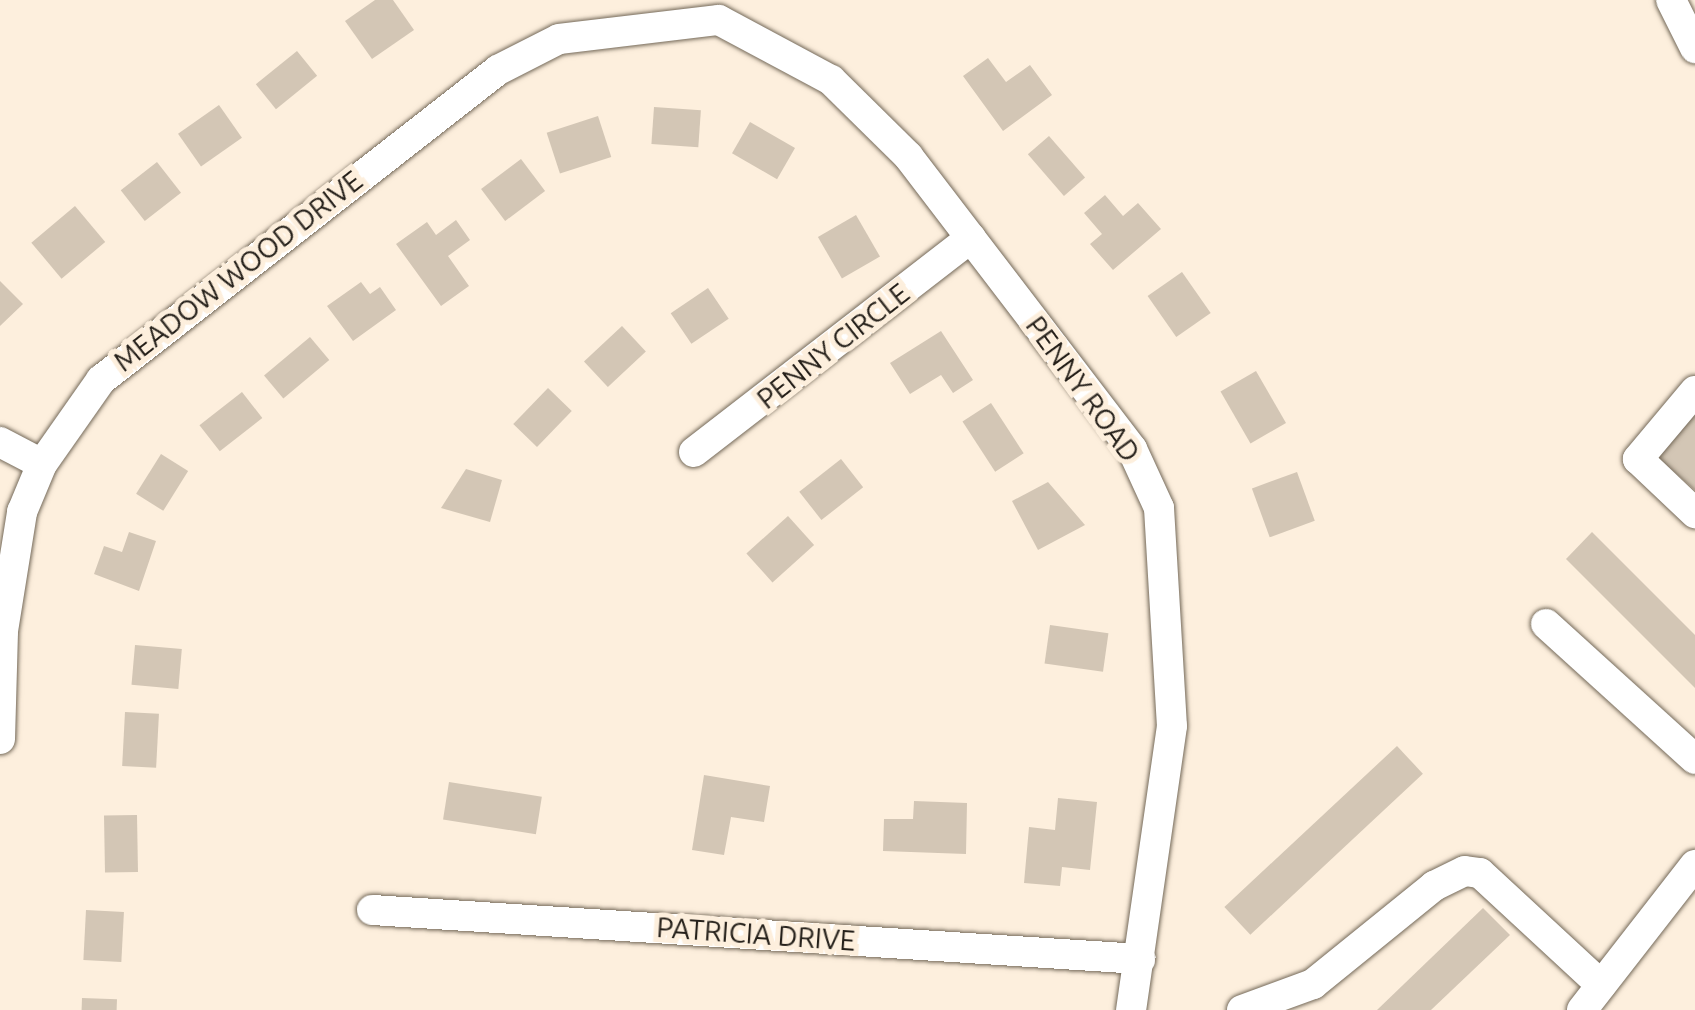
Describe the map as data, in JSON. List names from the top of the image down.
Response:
{
  "streets": {
    "street": [
      "MEADOW WOOD DRIVE",
      "PENNY CIRCLE",
      "PENNY ROAD",
      "PATRICIA DRIVE"
    ]
  },
  "crossings": [
    ["MEADOW WOOD DRIVE", "PENNY ROAD"],
    ["PENNY CIRCLE", "PENNY ROAD"],
    ["PENNY ROAD", "PATRICIA DRIVE"]
  ]
}
